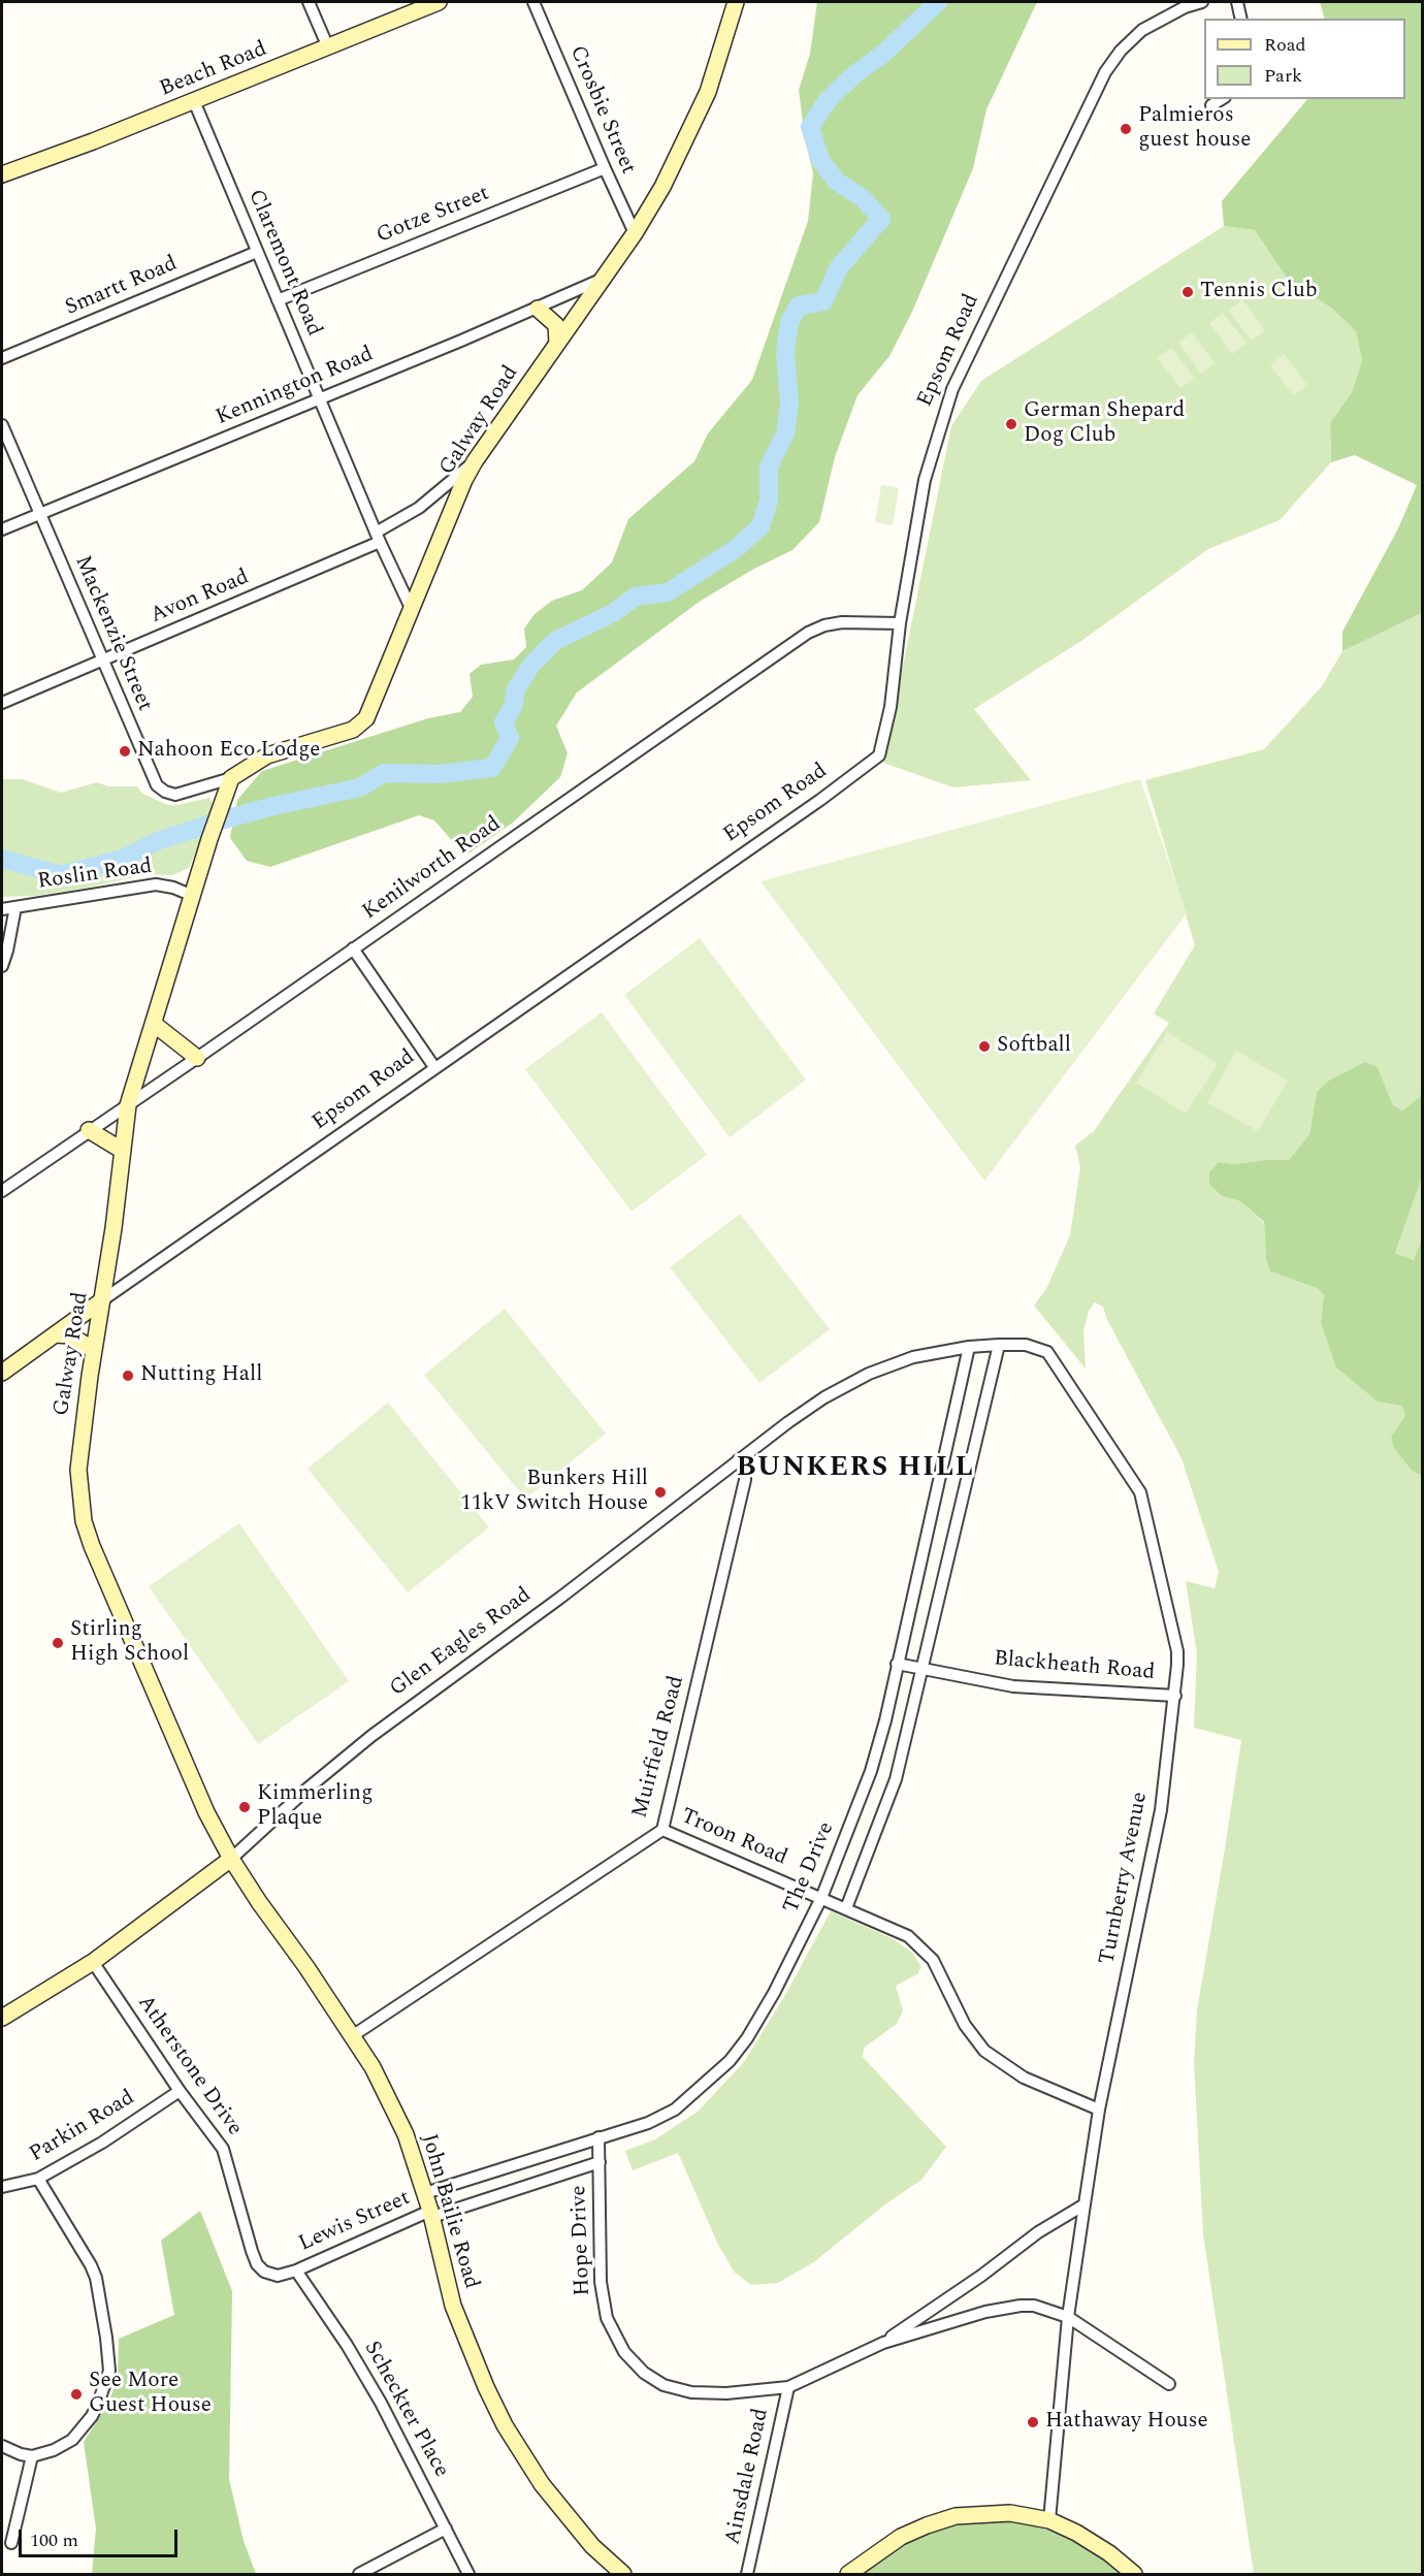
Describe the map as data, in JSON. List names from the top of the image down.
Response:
{
  "streets": {
    "street": [
      "Beach Road",
      "Crosbie Street",
      "Gotze Street",
      "Claremont Road",
      "Smartt Road",
      "Epsom Road",
      "Kennington Road",
      "Galway Road",
      "Avon Road",
      "Mackenzie Street",
      "Kenilworth Road",
      "Roslin Road",
      "Glen Eagles Road",
      "Blackheath Road",
      "Muirfield Road",
      "Troon Road",
      "The Drive",
      "Turnberry Avenue",
      "Atherstone Drive",
      "Parkin Road",
      "John Bailie Road",
      "Lewis Street",
      "Hope Drive",
      "Scheckter Place",
      "Ainsdale Road"
    ]
  },
  "crossings": [
    ["Beach Road", "Claremont Road"],
    ["Crosbie Street", "Gotze Street"],
    ["Crosbie Street", "Galway Road"],
    ["Gotze Street", "Claremont Road"],
    ["Claremont Road", "Smartt Road"],
    ["Claremont Road", "Kennington Road"],
    ["Claremont Road", "Galway Road"],
    ["Claremont Road", "Avon Road"],
    ["Epsom Road", "Galway Road"],
    ["Epsom Road", "Kenilworth Road"],
    ["Kennington Road", "Galway Road"],
    ["Kennington Road", "Mackenzie Street"],
    ["Galway Road", "Avon Road"],
    ["Galway Road", "Mackenzie Street"],
    ["Galway Road", "Kenilworth Road"],
    ["Galway Road", "Roslin Road"],
    ["Galway Road", "Glen Eagles Road"],
    ["Galway Road", "John Bailie Road"],
    ["Avon Road", "Mackenzie Street"],
    ["Glen Eagles Road", "Muirfield Road"],
    ["Glen Eagles Road", "The Drive"],
    ["Glen Eagles Road", "Turnberry Avenue"],
    ["Glen Eagles Road", "Atherstone Drive"],
    ["Glen Eagles Road", "John Bailie Road"],
    ["Blackheath Road", "The Drive"],
    ["Blackheath Road", "Turnberry Avenue"],
    ["Muirfield Road", "Troon Road"],
    ["Muirfield Road", "John Bailie Road"],
    ["Troon Road", "The Drive"],
    ["Troon Road", "Turnberry Avenue"],
    ["The Drive", "Turnberry Avenue"],
    ["The Drive", "John Bailie Road"],
    ["The Drive", "Hope Drive"],
    ["Turnberry Avenue", "Hope Drive"],
    ["Atherstone Drive", "Parkin Road"],
    ["Atherstone Drive", "Lewis Street"],
    ["Atherstone Drive", "Scheckter Place"],
    ["John Bailie Road", "Lewis Street"],
    ["Lewis Street", "Scheckter Place"],
    ["Hope Drive", "Ainsdale Road"]
  ],
  "districts": ["BUNKERS HILL"],
  "places": [
    "Palmieros guest house",
    "Tennis Club",
    "German Shepard Dog Club",
    "Nahoon Eco Lodge",
    "Softball",
    "Nutting Hall",
    "Bunkers Hill 11kV Switch House",
    "Stirling High School",
    "Kimmerling Plaque",
    "See More Guest House",
    "Hathaway House"
  ],
  "legend": ["Road", "Park"],
  "scale_bar": "100 m"
}
